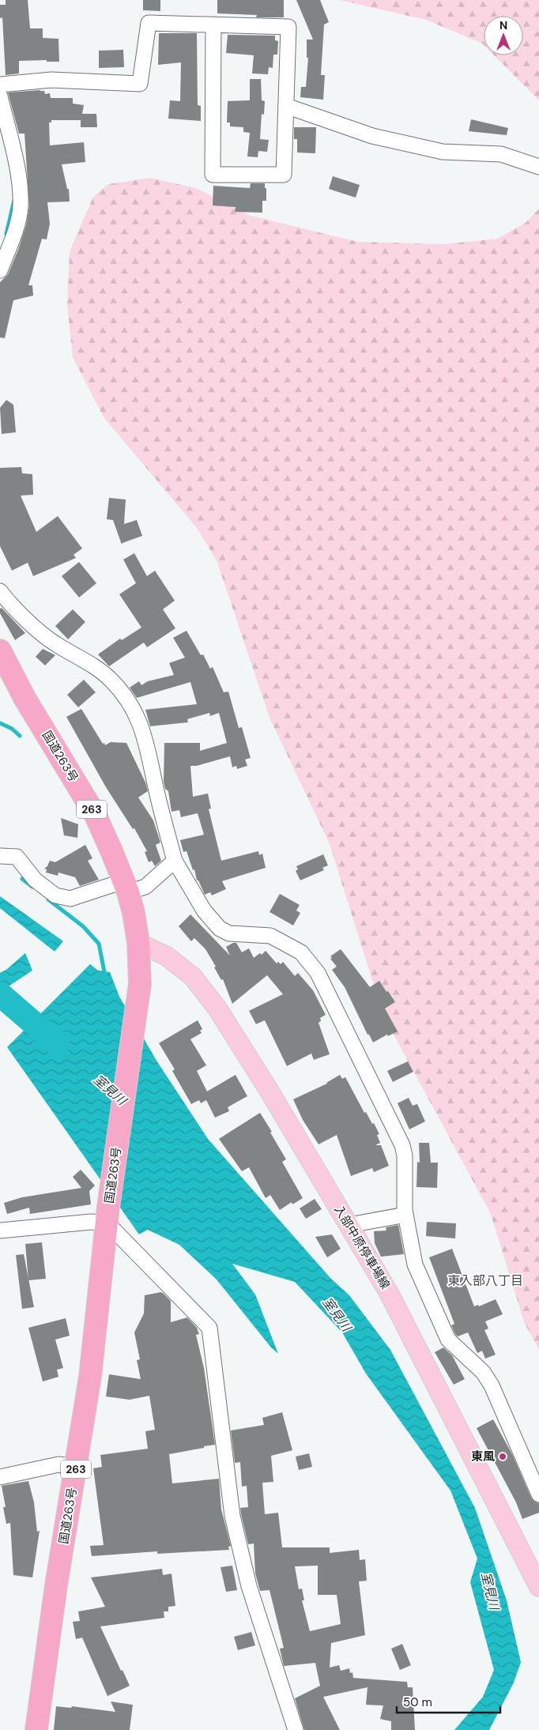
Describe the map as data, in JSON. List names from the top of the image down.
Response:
{
  "streets": {
    "highway": ["国道263号", "263"],
    "main road": ["入部中原停車場線"]
  },
  "crossings": [
    ["国道263号", "入部中原停車場線"]
  ],
  "districts": ["東入部八丁目"],
  "water": ["室見川"],
  "places": ["東風"],
  "scale_bar": "50 m",
  "north": "top"
}
